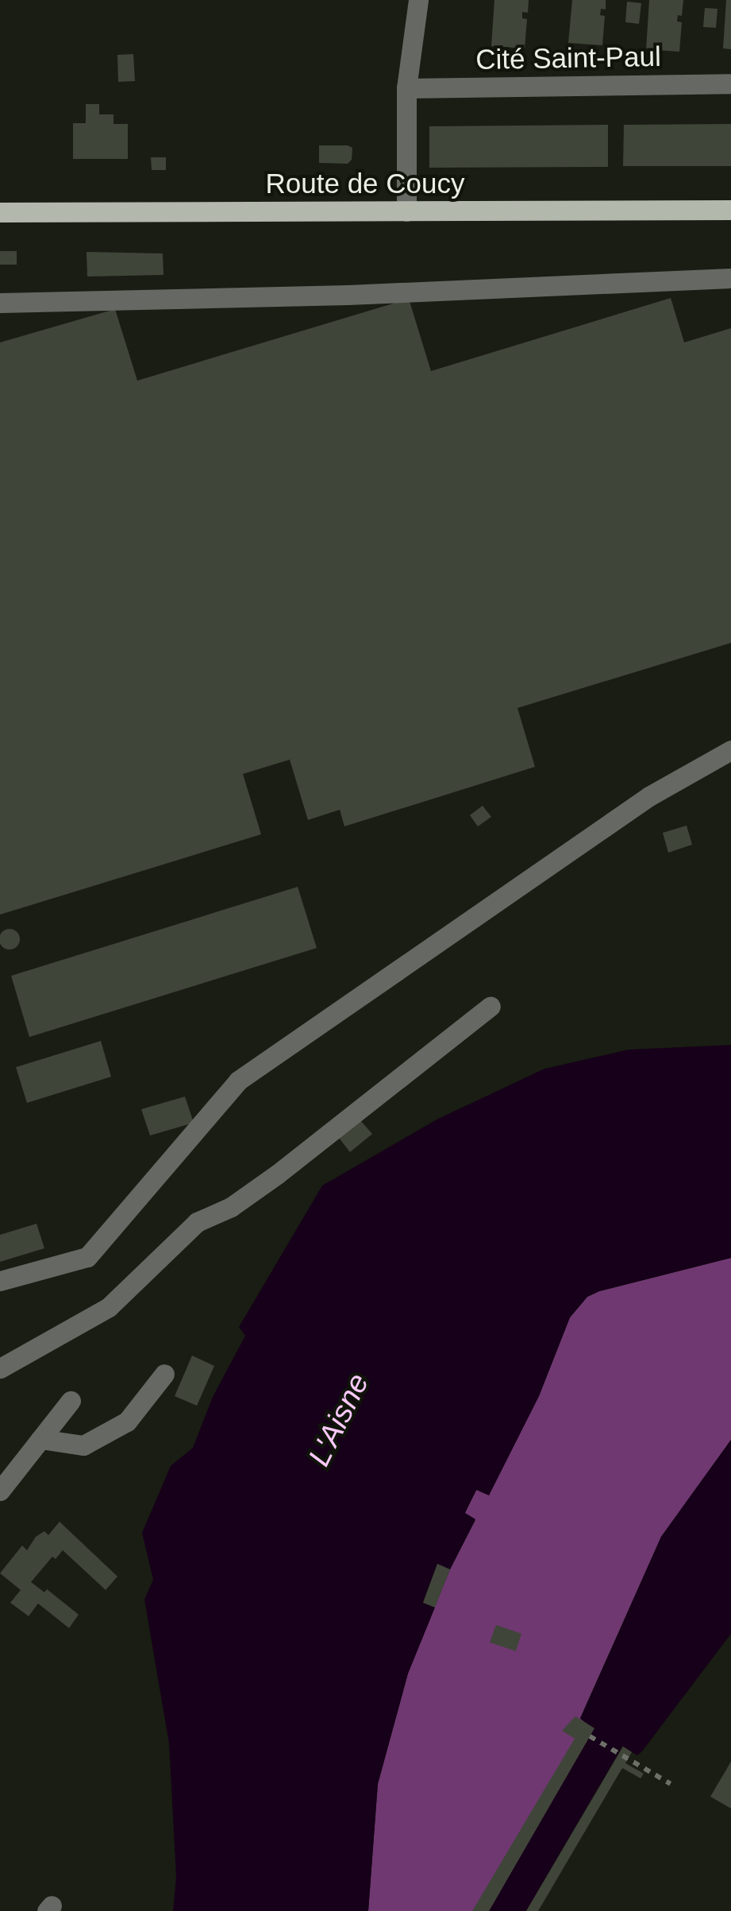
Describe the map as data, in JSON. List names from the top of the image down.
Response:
{
  "streets": {
    "main road": ["Route de Coucy"],
    "street": ["Cité Saint-Paul"]
  },
  "water": ["L'Aisne"]
}
